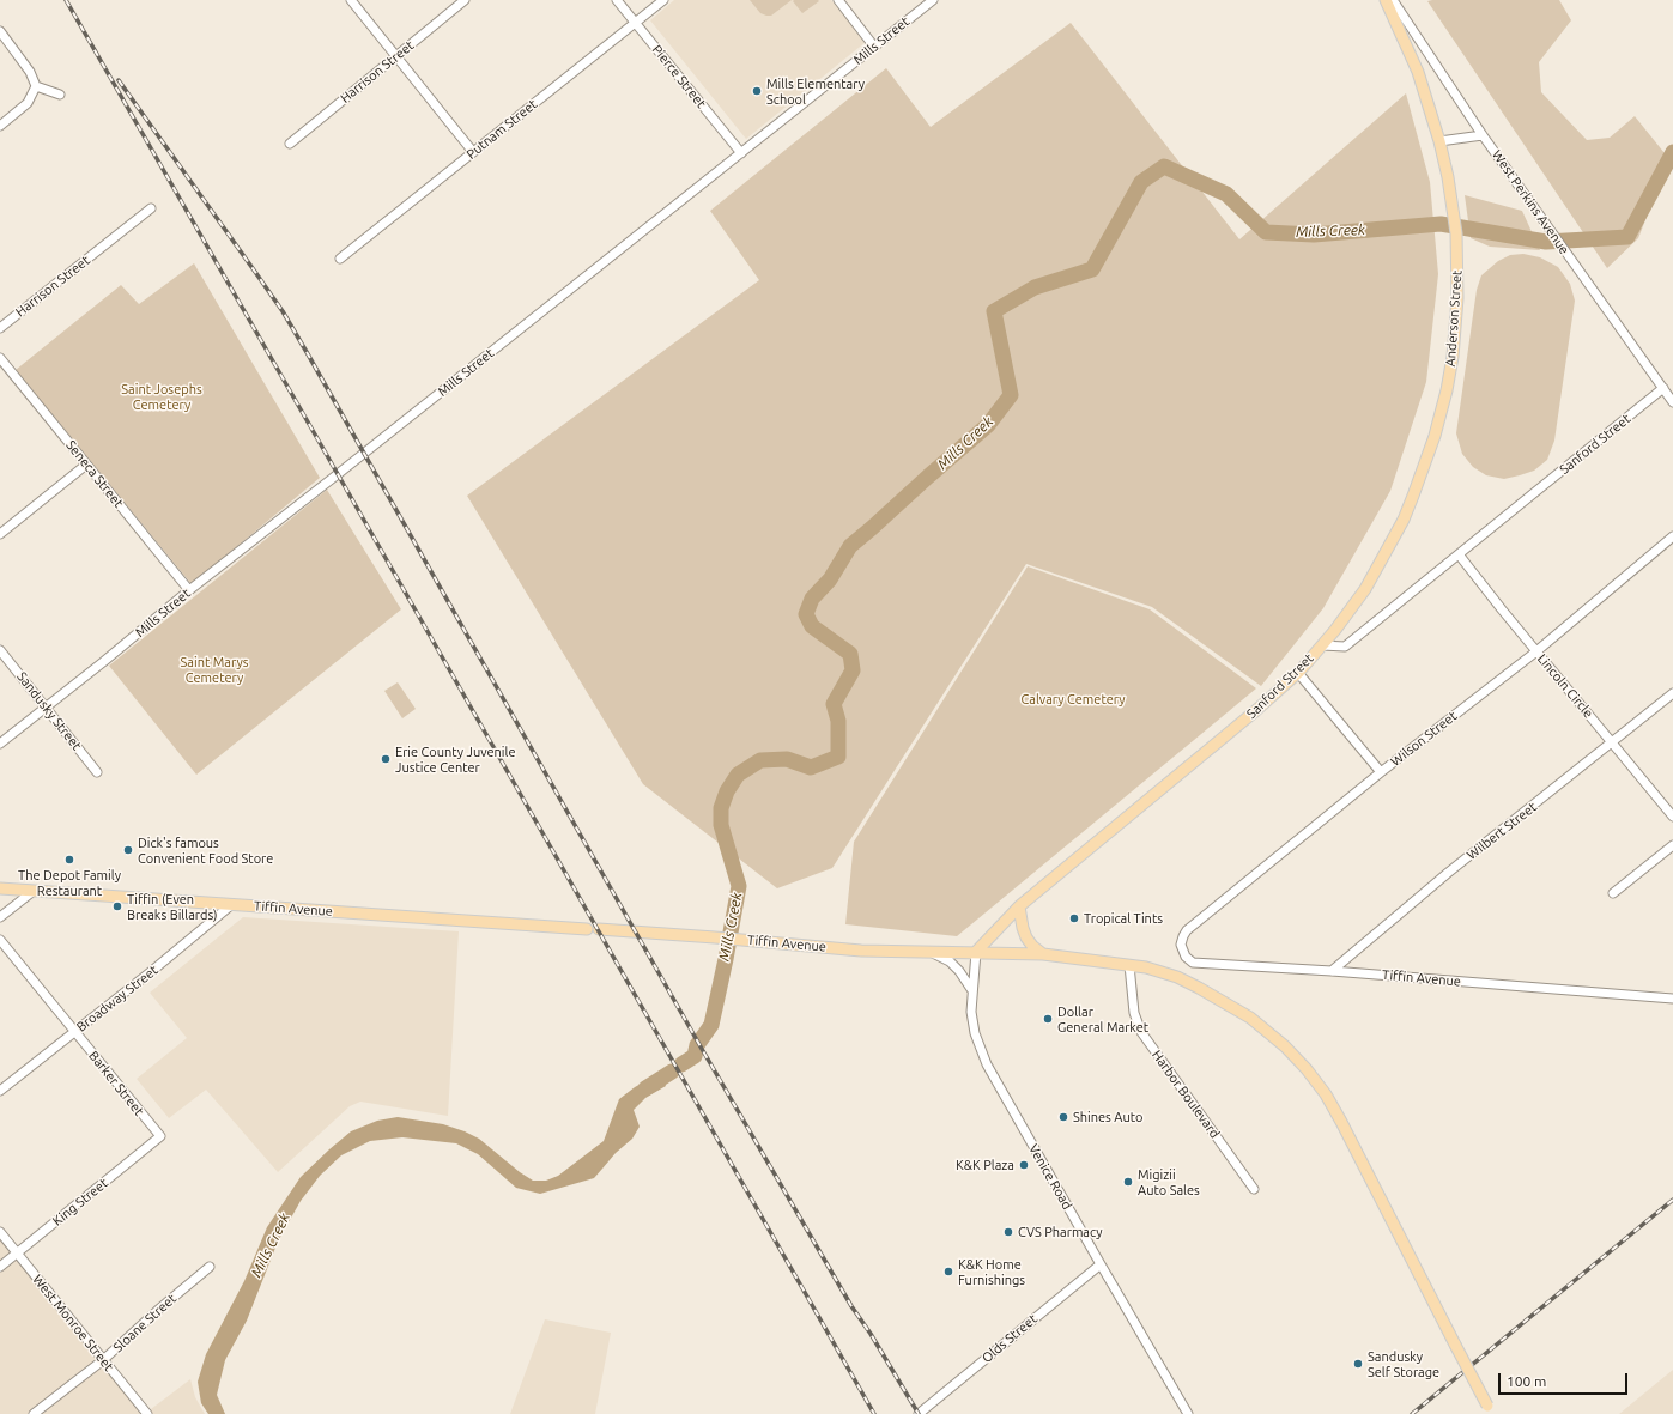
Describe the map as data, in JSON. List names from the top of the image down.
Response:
{
  "streets": {
    "main road": ["Anderson Street", "Sanford Street", "Tiffin Avenue"],
    "street": [
      "Mills Street",
      "Harrison Street",
      "Pierce Street",
      "Putnam Street",
      "West Perkins Avenue",
      "Seneca Street",
      "Lincoln Circle",
      "Sandusky Street",
      "Wilson Street",
      "Wilbert Street",
      "Broadway Street",
      "Barker Street",
      "Harbor Boulevard",
      "Venice Road",
      "King Street",
      "West Monroe Street",
      "Sloane Street",
      "Olds Street"
    ]
  },
  "crossings": [
    ["Mills Street", "Pierce Street"],
    ["Mills Street", "Seneca Street"],
    ["Mills Street", "Sandusky Street"],
    ["Pierce Street", "Putnam Street"],
    ["West Perkins Avenue", "Sanford Street"],
    ["Anderson Street", "Sanford Street"],
    ["Sanford Street", "Lincoln Circle"],
    ["Sanford Street", "Tiffin Avenue"],
    ["Sanford Street", "Venice Road"],
    ["Lincoln Circle", "Wilson Street"],
    ["Lincoln Circle", "Wilbert Street"],
    ["Wilson Street", "Tiffin Avenue"],
    ["Wilbert Street", "Tiffin Avenue"],
    ["Tiffin Avenue", "Broadway Street"],
    ["Tiffin Avenue", "Harbor Boulevard"],
    ["Tiffin Avenue", "Venice Road"],
    ["Broadway Street", "Barker Street"],
    ["Barker Street", "King Street"],
    ["Venice Road", "Olds Street"],
    ["King Street", "West Monroe Street"],
    ["West Monroe Street", "Sloane Street"]
  ],
  "water": ["Mills Creek"],
  "parks": ["Saint Josephs Cemetery", "Saint Marys Cemetery", "Calvary Cemetery"],
  "places": [
    "Mills Elementary School",
    "Erie County Juvenile Justice Center",
    "Dick's famous Convenient Food Store",
    "The Depot Family Restaurant",
    "Tiffin (Even Breaks Billards)",
    "Tropical Tints",
    "Dollar General Market",
    "Shines Auto",
    "K&K Plaza",
    "Migizii Auto Sales",
    "CVS Pharmacy",
    "K&K Home Furnishings",
    "Sandusky Self Storage"
  ],
  "scale_bar": "100 m"
}
